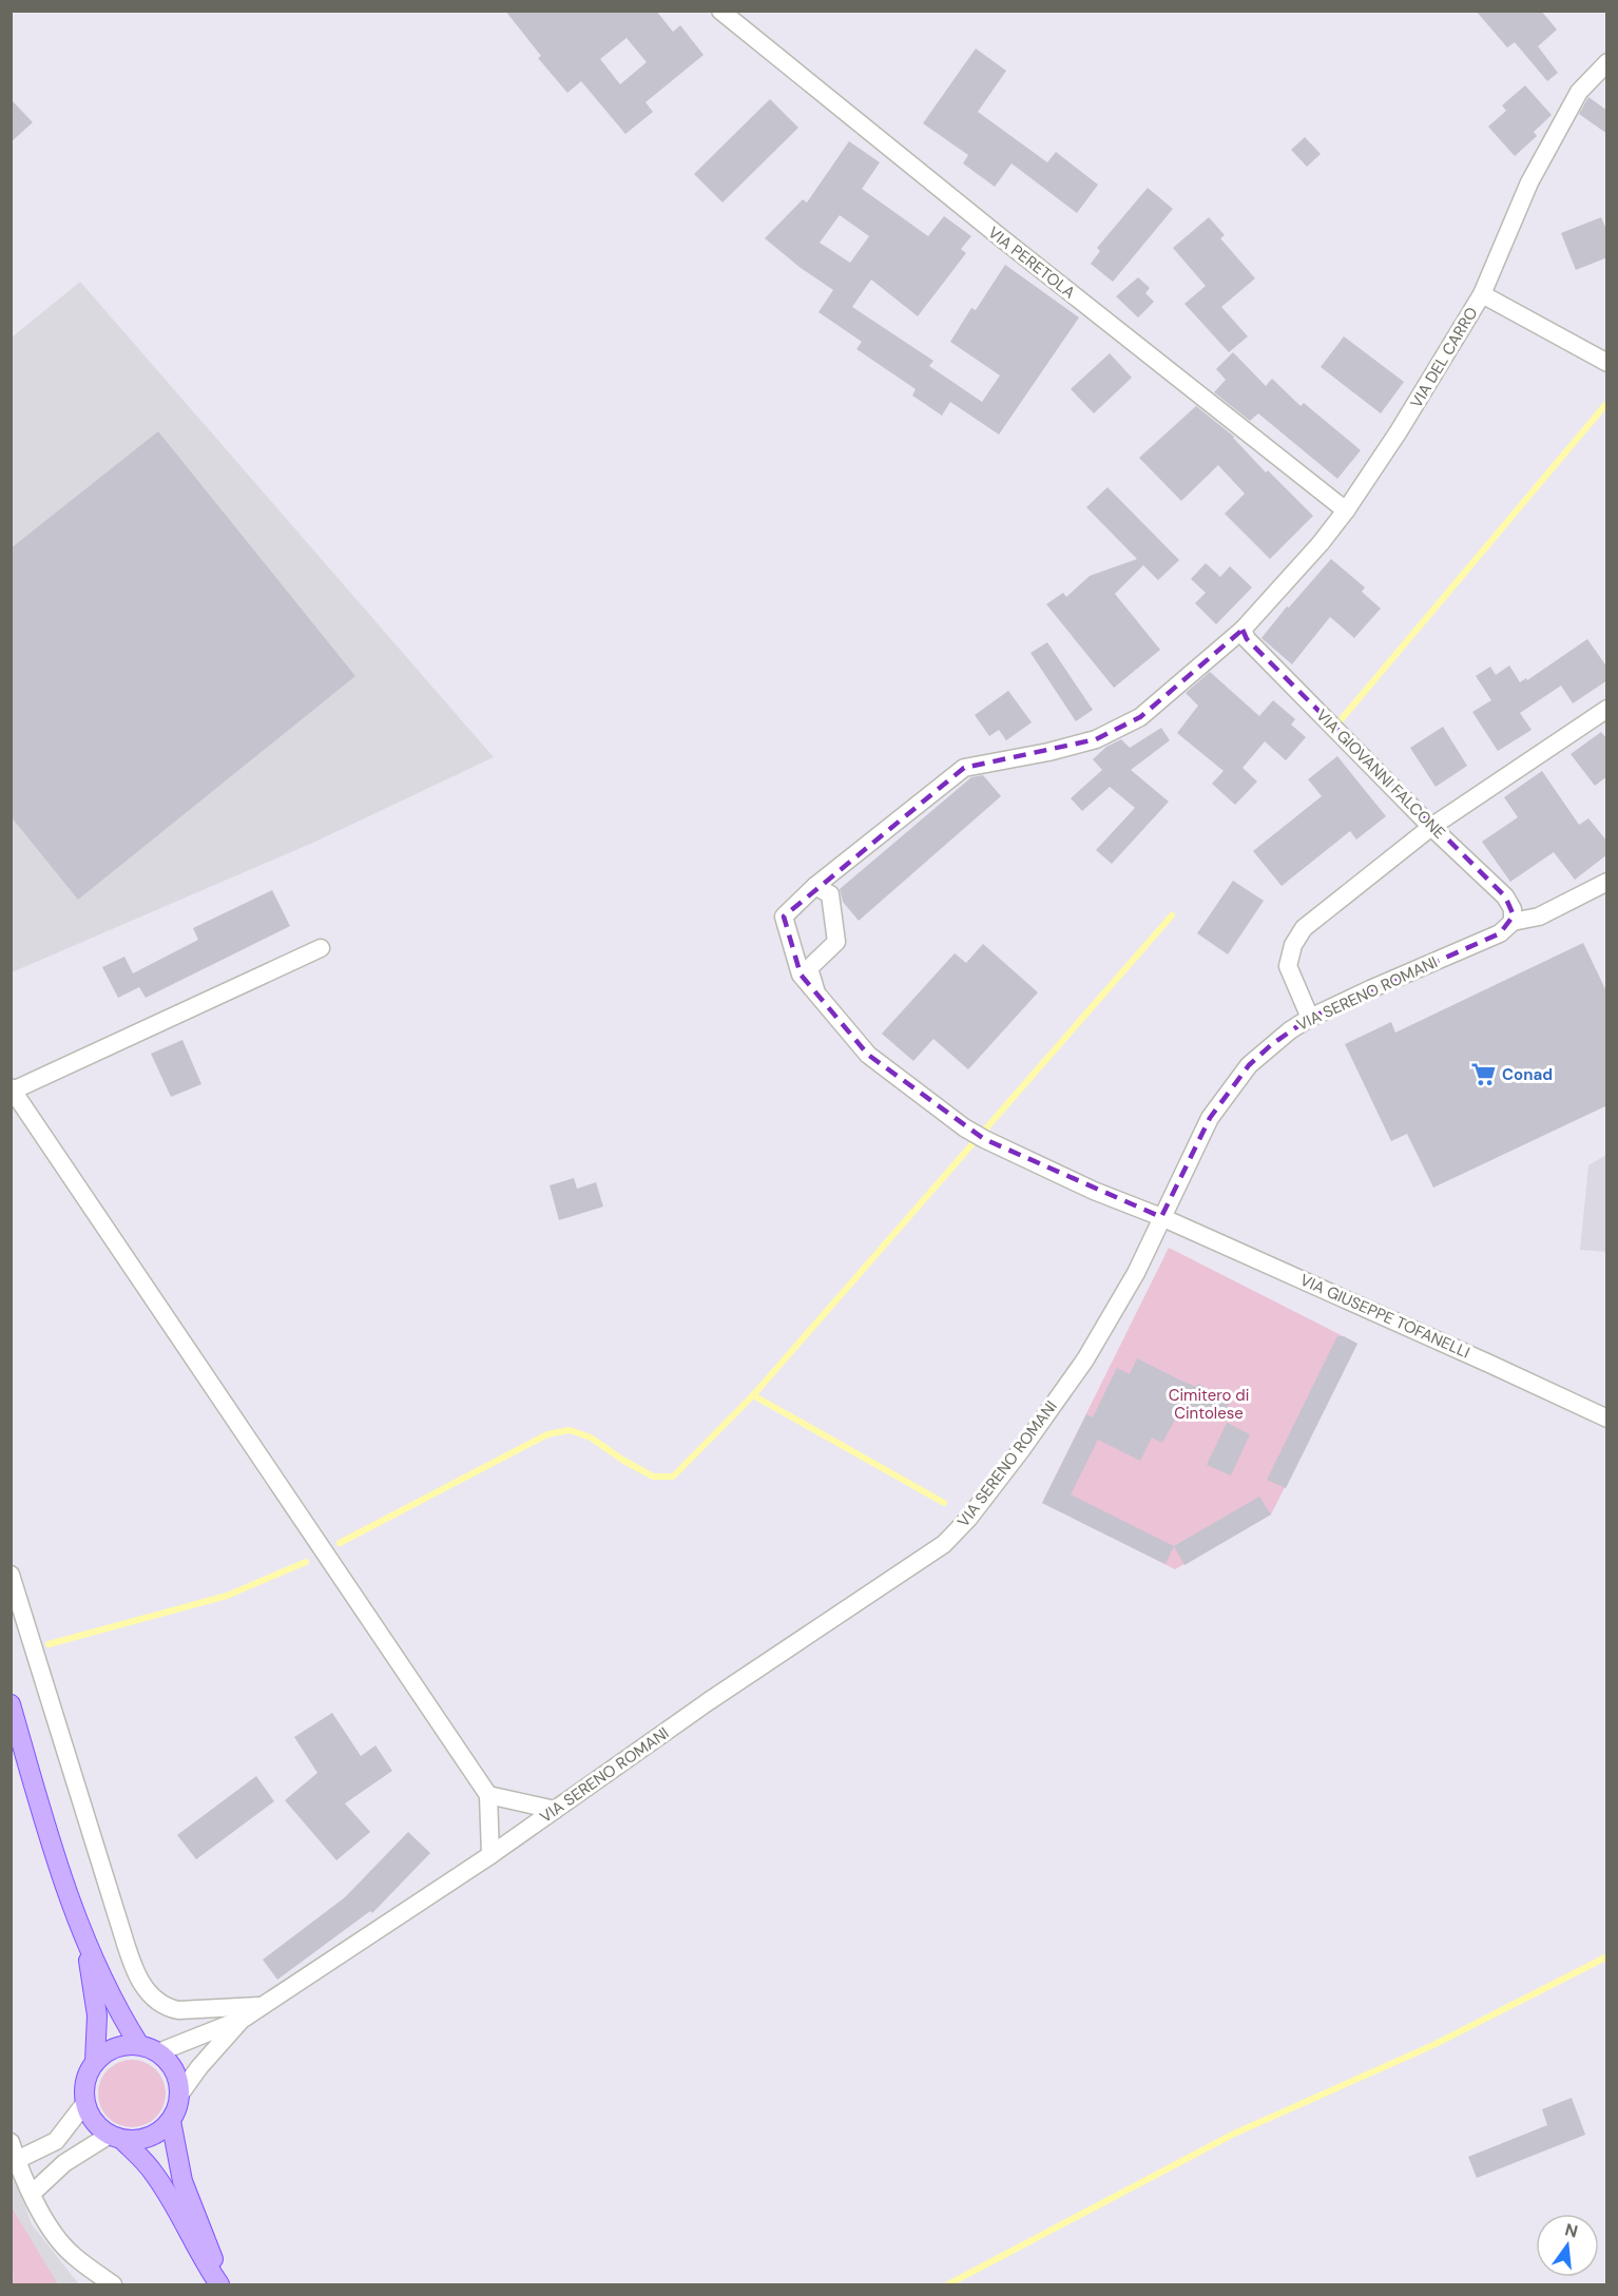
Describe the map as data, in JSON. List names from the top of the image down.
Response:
{
  "streets": {
    "street": [
      "VIA PERETOLA",
      "VIA DEL CARRO",
      "VIA GIOVANNI FALCONE",
      "VIA SERENO ROMANI",
      "VIA GIUSEPPE TOFANELLI"
    ]
  },
  "crossings": [
    ["VIA PERETOLA", "VIA DEL CARRO"],
    ["VIA DEL CARRO", "VIA GIOVANNI FALCONE"],
    ["VIA DEL CARRO", "VIA GIUSEPPE TOFANELLI"],
    ["VIA GIOVANNI FALCONE", "VIA SERENO ROMANI"],
    ["VIA SERENO ROMANI", "VIA GIUSEPPE TOFANELLI"]
  ],
  "parks": ["Cimitero di Cintolese"],
  "places": {
    "supermarket": ["Conad"]
  },
  "north": "top"
}
